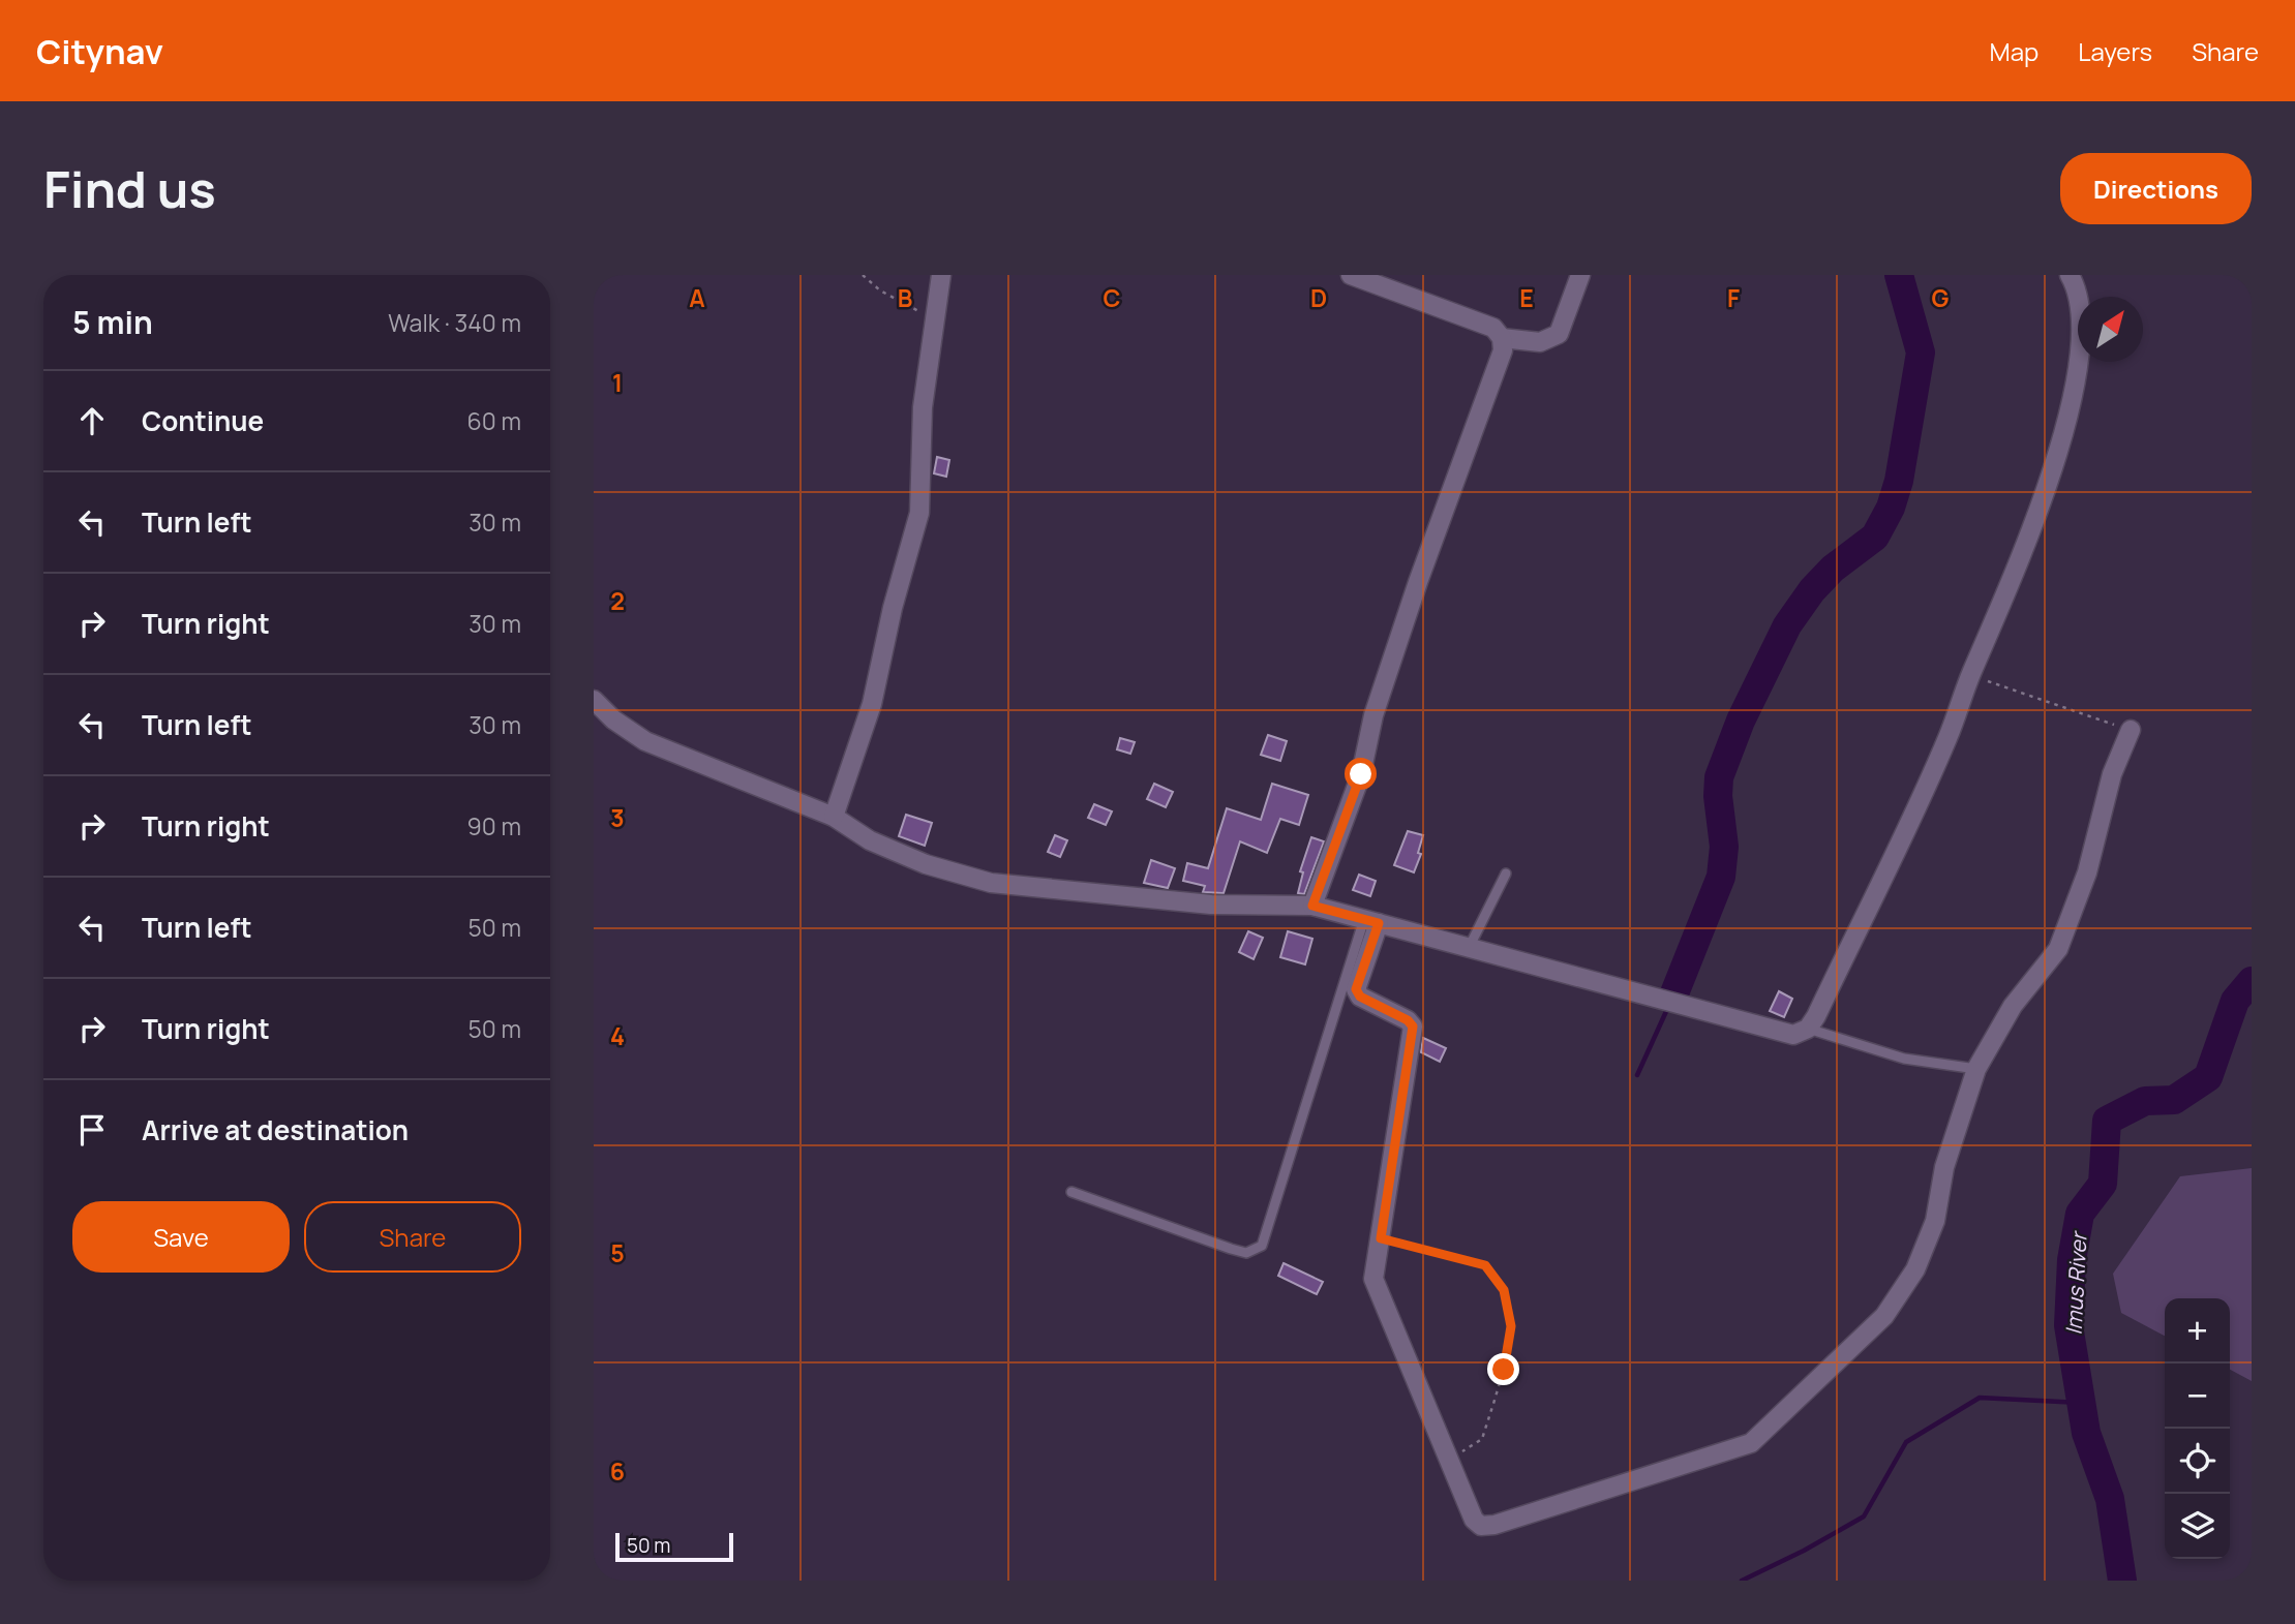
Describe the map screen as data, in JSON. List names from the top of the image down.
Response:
{
  "water": ["Imus River"],
  "scale_bar": "50 m",
  "north": "top right",
  "page": {
    "header": "Citynav",
    "nav": ["Map", "Layers", "Share"],
    "buttons": [
      "Directions",
      ["Save", "Share"]
    ],
    "title": "Find us",
    "heading": ["5 min", "Walk · 340 m"],
    "list": [
      ["Continue", "60 m"],
      ["Turn left", "30 m"],
      ["Turn right", "30 m"],
      ["Turn left", "30 m"],
      ["Turn right", "90 m"],
      ["Turn left", "50 m"],
      ["Turn right", "50 m"],
      "Arrive at destination"
    ],
    "map_buttons": ["+", "−"],
    "scale": "50 m"
  },
  "grid": {
    "columns": [
      "A",
      "B",
      "C",
      "D",
      "E",
      "F",
      "G"
    ],
    "rows": [
      "1",
      "2",
      "3",
      "4",
      "5",
      "6"
    ]
  }
}
